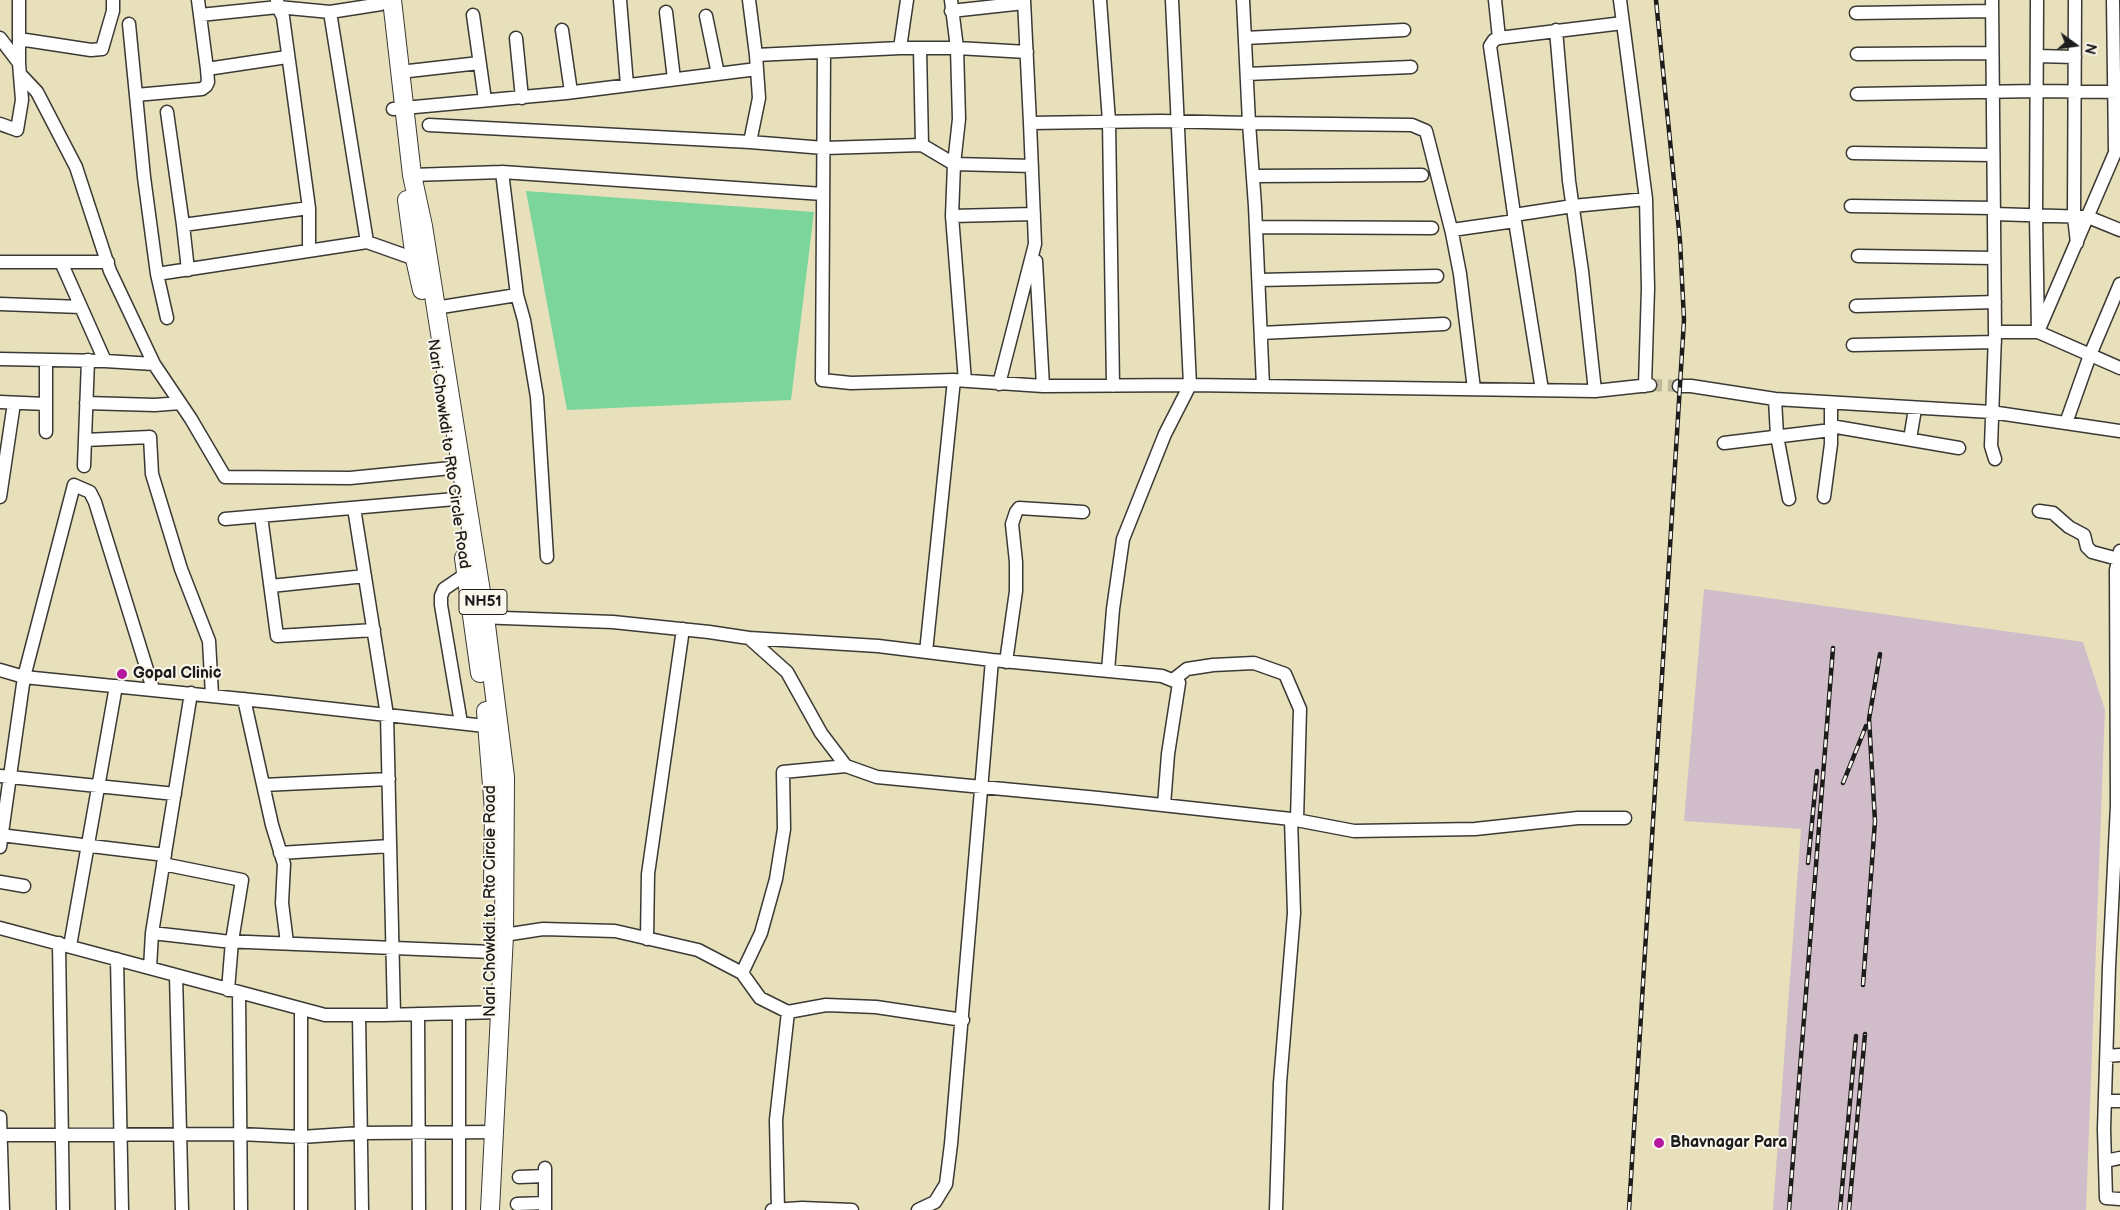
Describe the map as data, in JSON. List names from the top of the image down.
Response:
{
  "streets": {
    "highway": ["Nari Chowkdi to Rto Circle Road", "NH51"]
  },
  "crossings": [
    ["Nari Chowkdi to Rto Circle Road", "NH51"]
  ],
  "places": ["Gopal Clinic", "Bhavnagar Para"],
  "north": "right"
}
